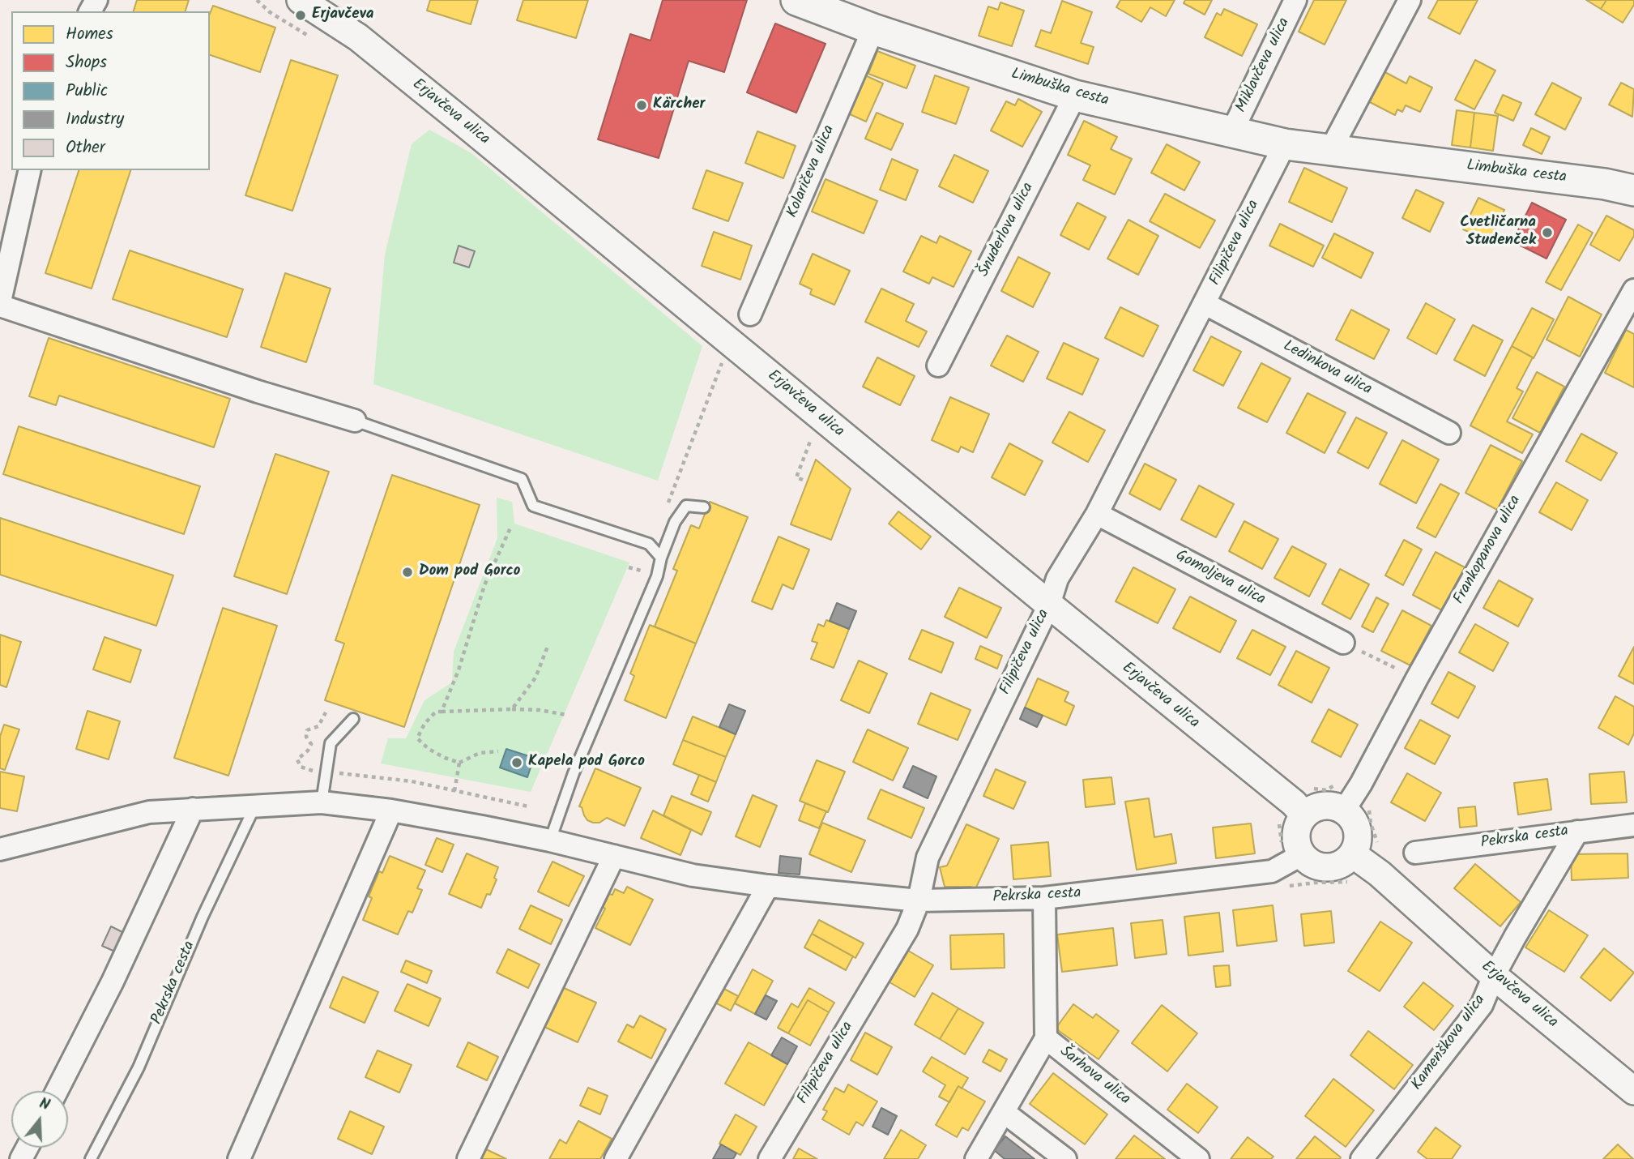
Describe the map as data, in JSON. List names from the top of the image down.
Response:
{
  "streets": {
    "main road": ["Limbuška cesta"],
    "street": [
      "Miklavčeva ulica",
      "Erjavčeva ulica",
      "Kolaričeva ulica",
      "Šnuderlova ulica",
      "Filipičeva ulica",
      "Ledinkova ulica",
      "Frankopanova ulica",
      "Gomoljeva ulica",
      "Pekrska cesta",
      "Kamenškova ulica",
      "Šarhova ulica"
    ]
  },
  "crossings": [
    ["Miklavčeva ulica", "Limbuška cesta"],
    ["Limbuška cesta", "Kolaričeva ulica"],
    ["Limbuška cesta", "Šnuderlova ulica"],
    ["Limbuška cesta", "Filipičeva ulica"],
    ["Erjavčeva ulica", "Filipičeva ulica"],
    ["Erjavčeva ulica", "Frankopanova ulica"],
    ["Erjavčeva ulica", "Pekrska cesta"],
    ["Erjavčeva ulica", "Kamenškova ulica"],
    ["Filipičeva ulica", "Ledinkova ulica"],
    ["Filipičeva ulica", "Gomoljeva ulica"],
    ["Filipičeva ulica", "Pekrska cesta"],
    ["Frankopanova ulica", "Pekrska cesta"],
    ["Pekrska cesta", "Kamenškova ulica"],
    ["Pekrska cesta", "Šarhova ulica"]
  ],
  "places": [
    "Erjavčeva",
    "Kärcher",
    "Cvetličarna Studenček",
    "Dom pod Gorco",
    "Kapela pod Gorco"
  ],
  "legend": [
    "Homes",
    "Shops",
    "Public",
    "Industry",
    "Other"
  ],
  "north": "top"
}
